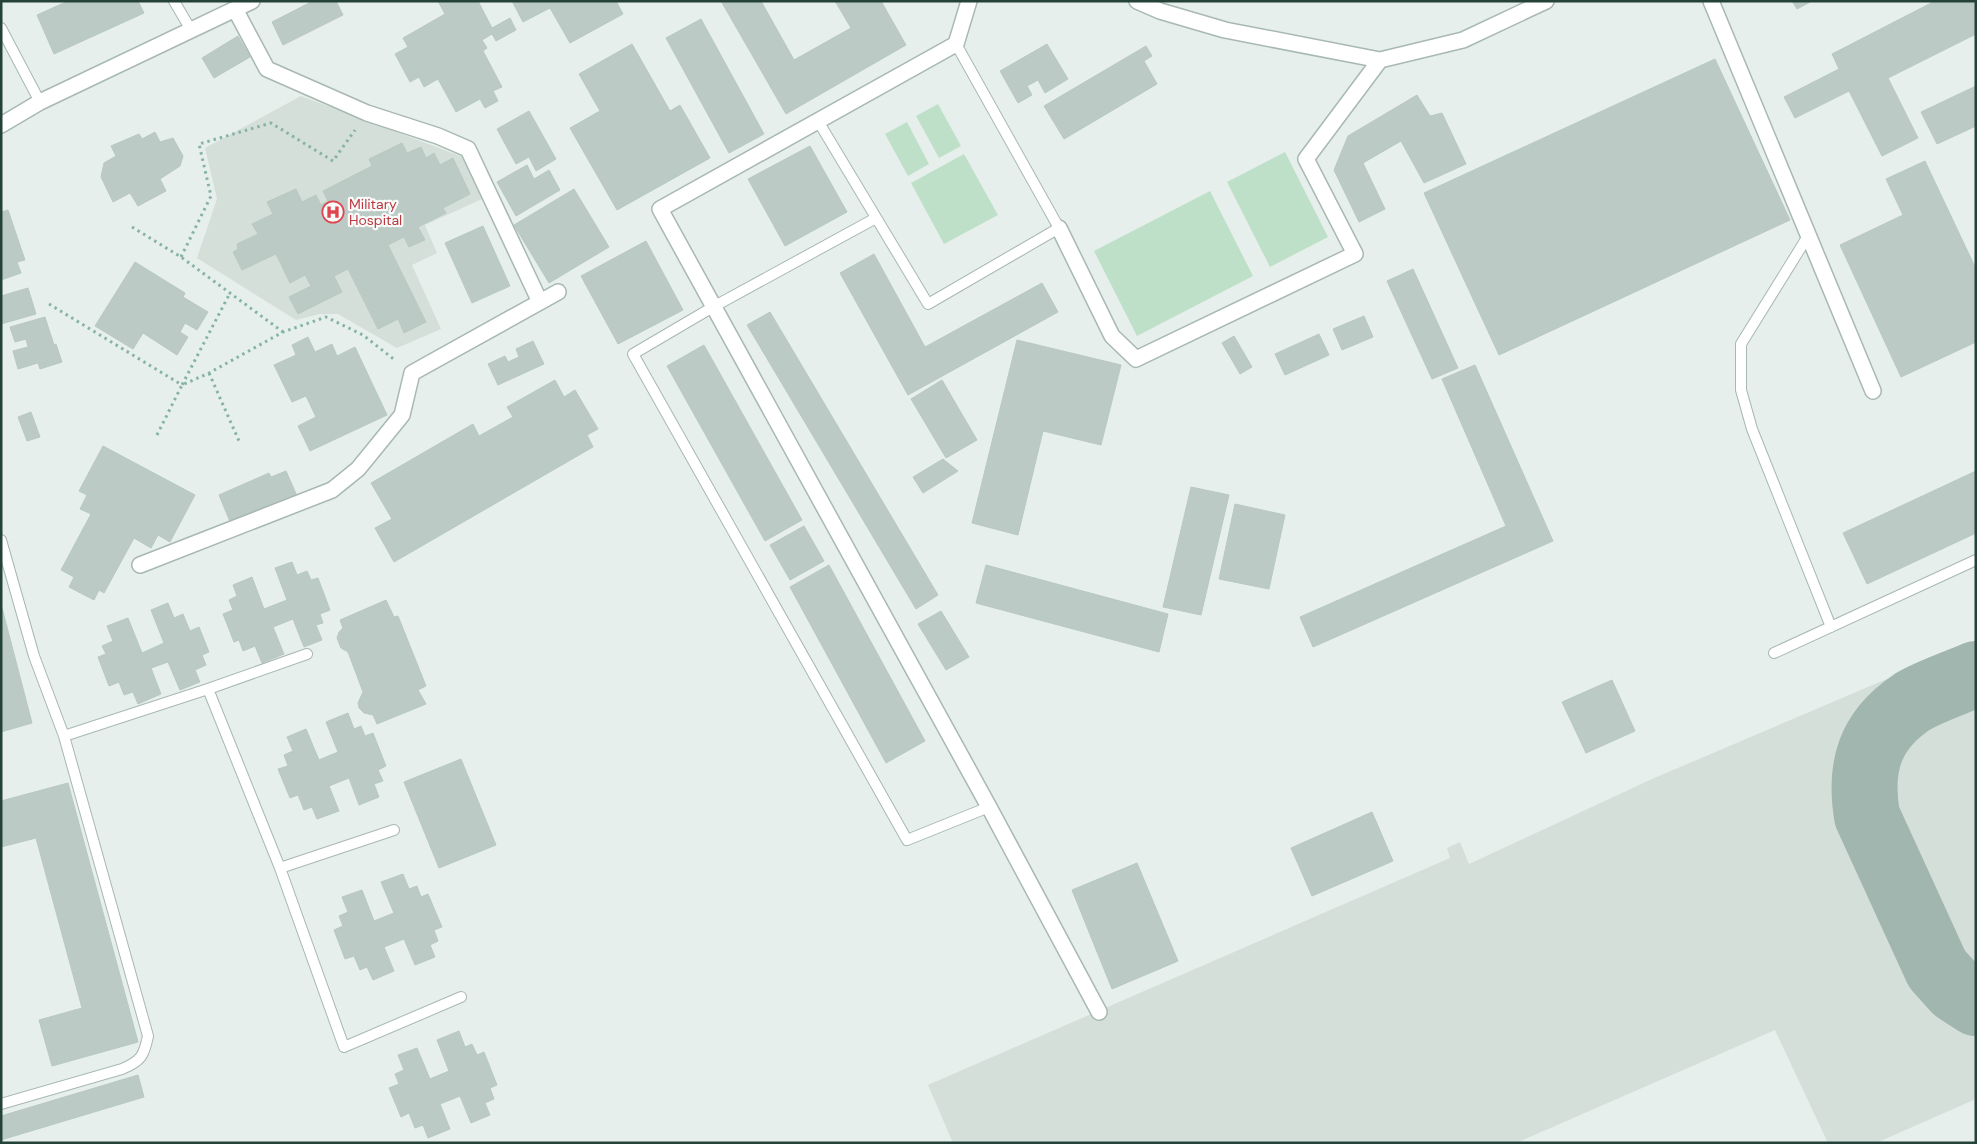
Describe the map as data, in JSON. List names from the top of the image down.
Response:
{
  "places": {
    "hospital": ["Military Hospital"]
  }
}
